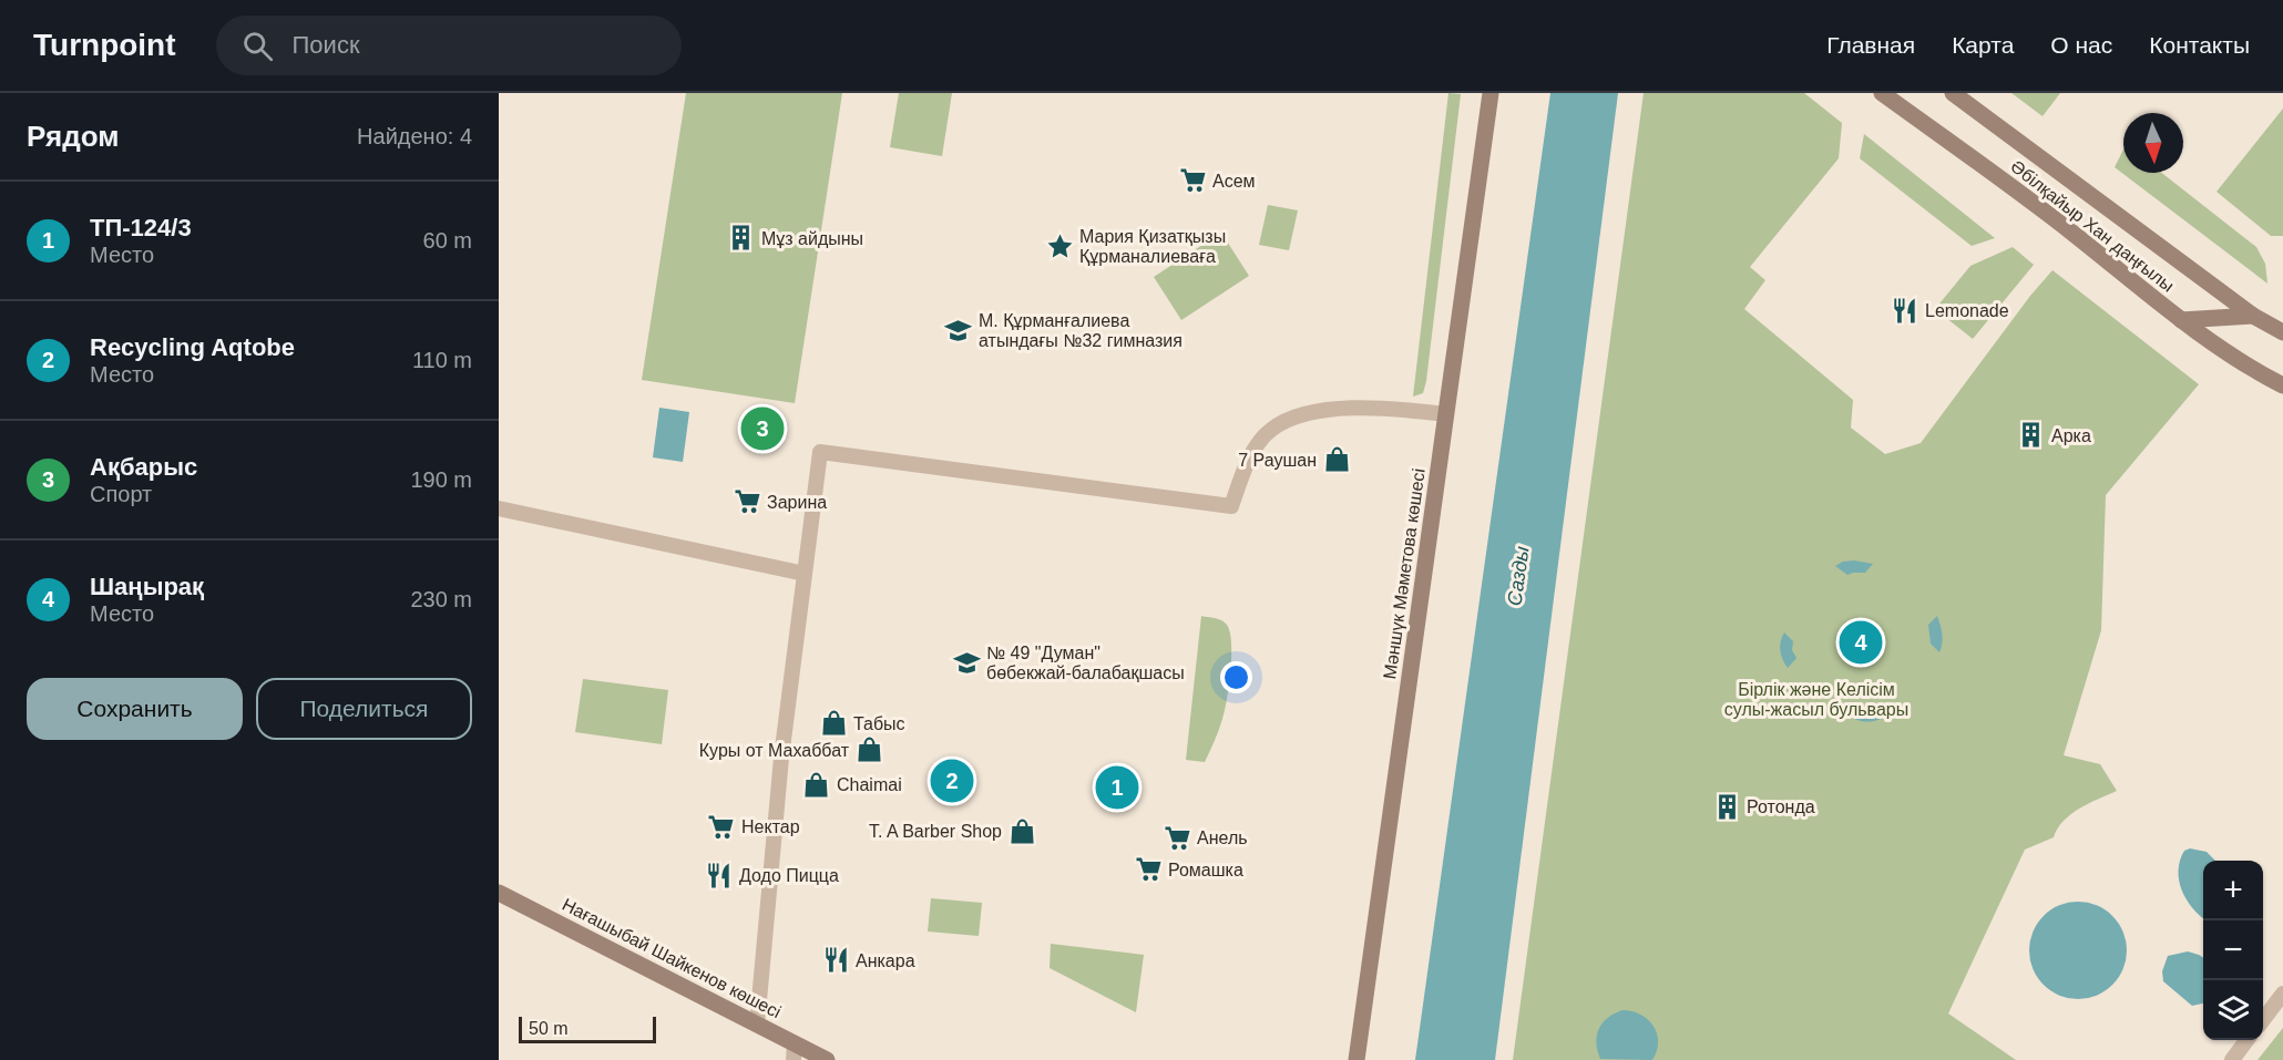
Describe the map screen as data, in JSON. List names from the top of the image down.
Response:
{
  "streets": {
    "main road": ["Әбілқайыр Хан даңғылы", "Мәншүк Мәметова көшесі", "Нағашыбай Шайкенов көшесі"]
  },
  "water": ["Сазды"],
  "parks": ["Бірлік және Келісім сулы-жасыл бульвары"],
  "places": {
    "supermarket": [
      "Асем",
      "Зарина",
      "Нектар",
      "Анель",
      "Ромашка"
    ],
    "building": ["Мұз айдыны", "Арка", "Ротонда"],
    "place": ["Мария Қизатқызы Құрманалиеваға"],
    "restaurant": ["Lemonade", "Додо Пицца", "Анкара"],
    "school or university": ["М. Құрманғалиева атындағы №32 гимназия", "№ 49 \"Думан\" бөбекжай-балабақшасы"],
    "shop": [
      "7 Раушан",
      "Табыс",
      "Куры от Махаббат",
      "Chaimai",
      "T. A Barber Shop"
    ]
  },
  "scale_bar": "50 m",
  "north": "bottom",
  "page": {
    "header": "Turnpoint",
    "search": "Поиск",
    "nav": [
      "Главная",
      "Карта",
      "О нас",
      "Контакты"
    ],
    "heading": ["Рядом", "Найдено: 4"],
    "list": [
      {
        "mark": "1",
        "name": "ТП-124/3",
        "note": "Место",
        "value": "60 m"
      },
      {
        "mark": "2",
        "name": "Recycling Aqtobe",
        "note": "Место",
        "value": "110 m"
      },
      {
        "mark": "3",
        "name": "Ақбарыс",
        "note": "Спорт",
        "value": "190 m"
      },
      {
        "mark": "4",
        "name": "Шаңырақ",
        "note": "Место",
        "value": "230 m"
      }
    ],
    "pins": [
      "3",
      "4",
      "2",
      "1"
    ],
    "buttons": ["Сохранить", "Поделиться"],
    "map_buttons": ["+", "−"],
    "scale": "50 m"
  }
}
